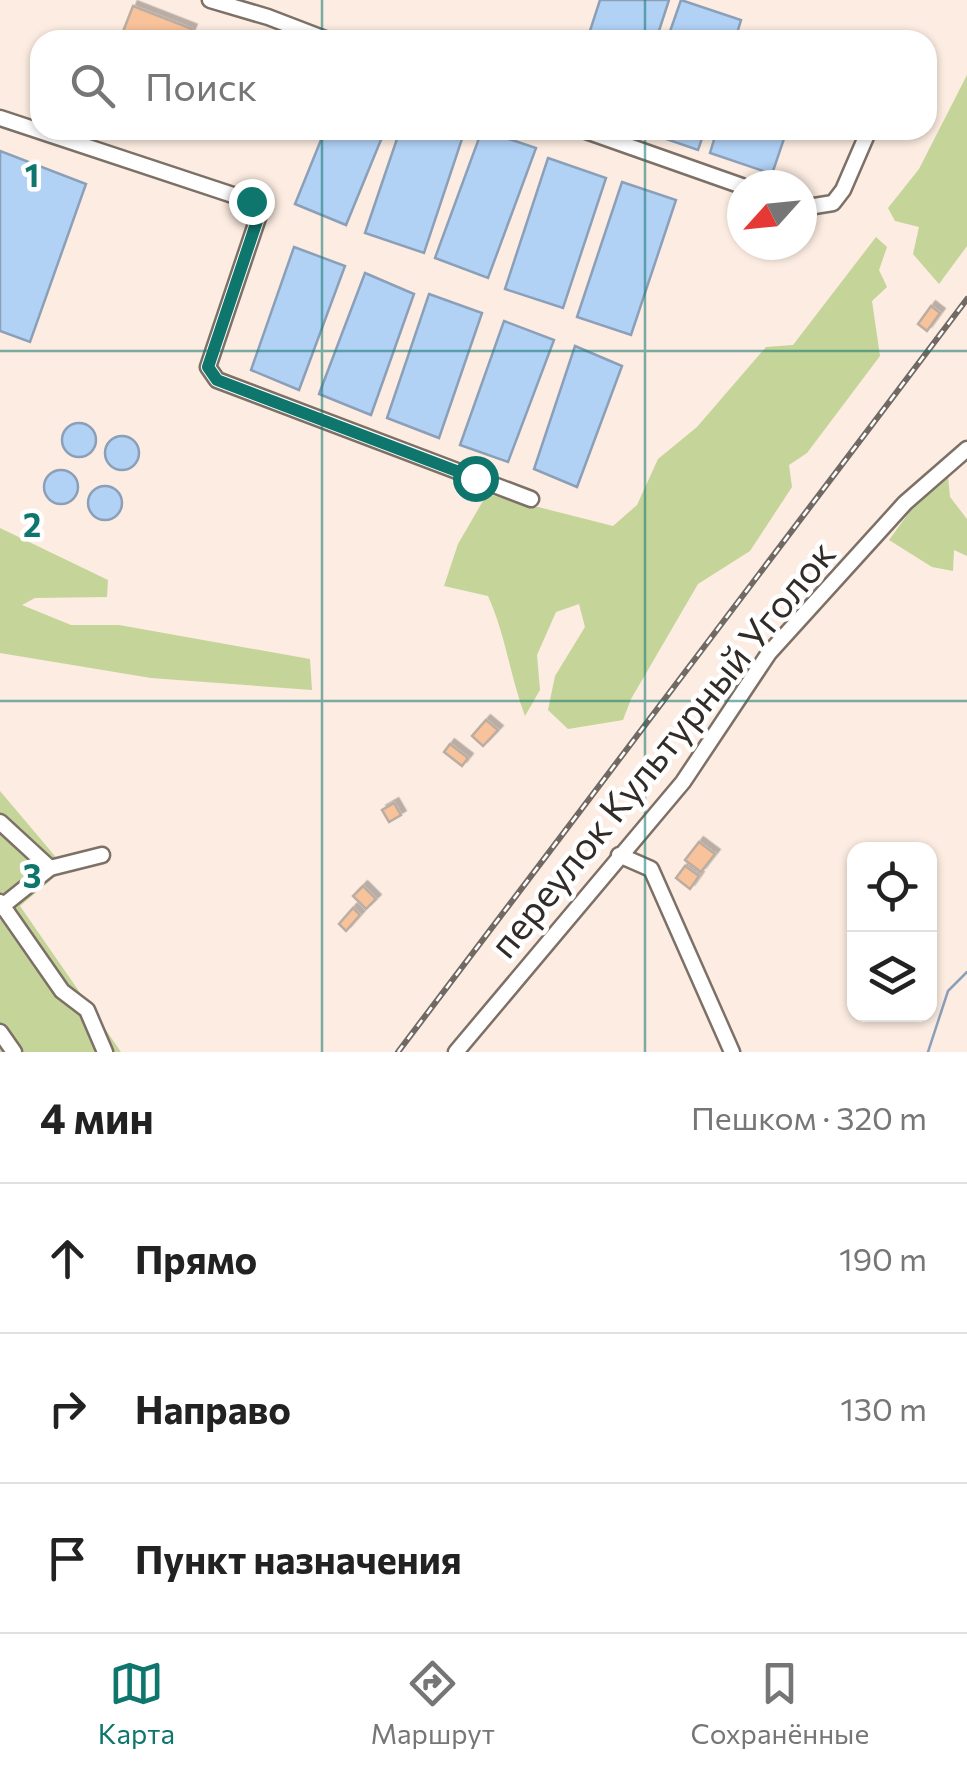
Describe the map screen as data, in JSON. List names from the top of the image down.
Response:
{
  "streets": {
    "street": ["переулок Культурный Уголок"]
  },
  "north": "bottom left",
  "page": {
    "search": "Поиск",
    "heading": ["4 мин", "Пешком · 320 m"],
    "list": [
      ["Прямо", "190 m"],
      ["Направо", "130 m"],
      "Пункт назначения"
    ],
    "nav": ["Карта", "Маршрут", "Сохранённые"]
  },
  "grid": {
    "rows": ["1", "2", "3"]
  }
}
